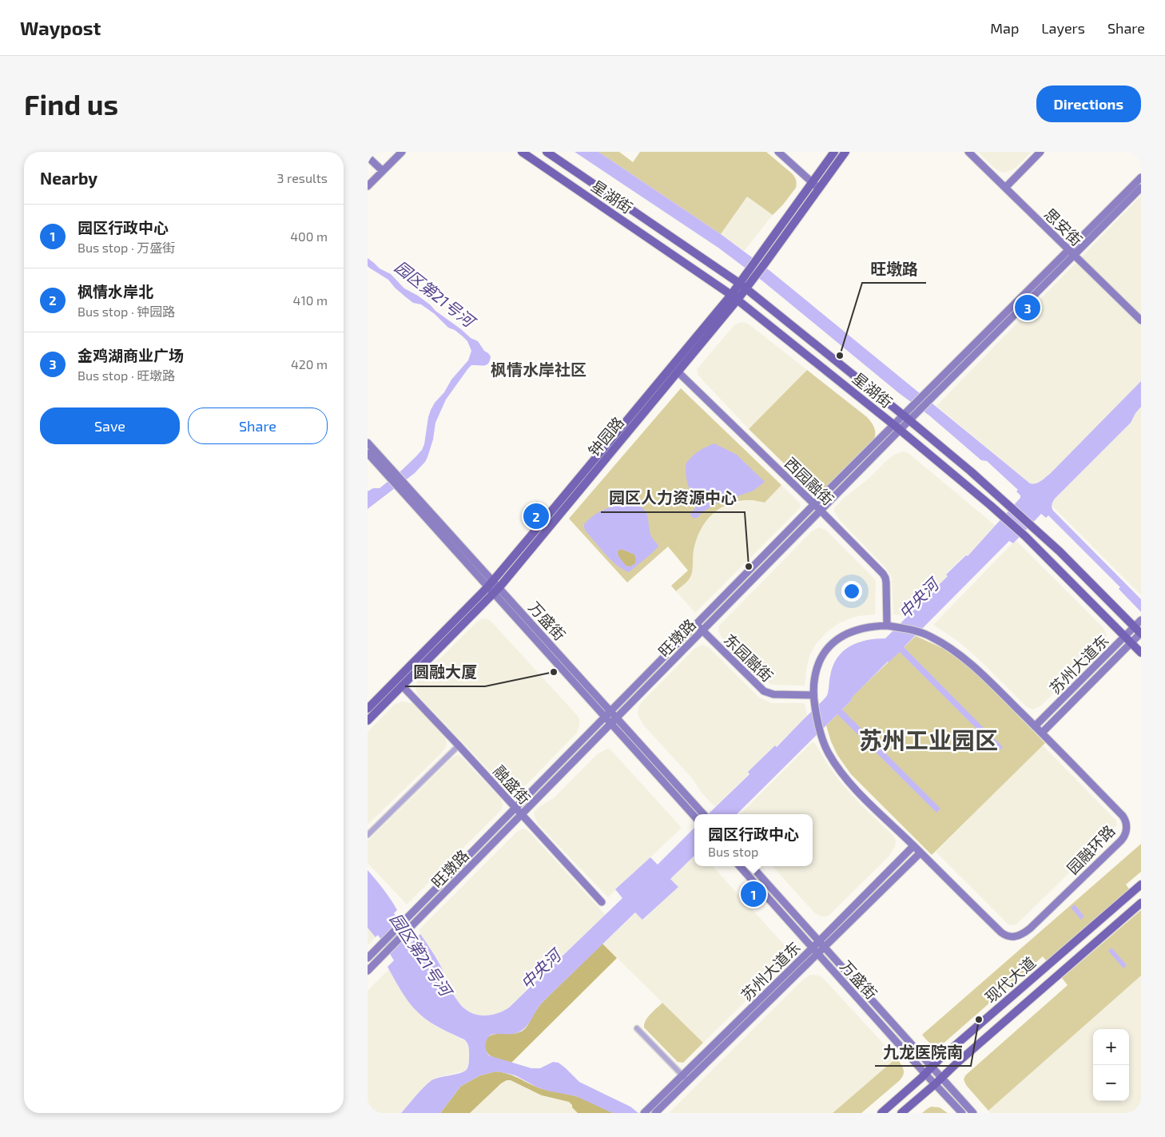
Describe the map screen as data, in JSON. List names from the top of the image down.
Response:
{
  "streets": {
    "main road": [
      "星湖街",
      "思安街",
      "钟园路",
      "西园融街",
      "万盛街",
      "旺墩路",
      "东园融街",
      "苏州大道东",
      "融盛街",
      "园融环路",
      "现代大道"
    ]
  },
  "crossings": [
    ["星湖街", "钟园路"],
    ["星湖街", "旺墩路"],
    ["星湖街", "苏州大道东"],
    ["思安街", "旺墩路"],
    ["钟园路", "西园融街"],
    ["钟园路", "万盛街"],
    ["钟园路", "融盛街"],
    ["西园融街", "旺墩路"],
    ["西园融街", "园融环路"],
    ["万盛街", "旺墩路"],
    ["万盛街", "苏州大道东"],
    ["万盛街", "现代大道"],
    ["旺墩路", "东园融街"],
    ["旺墩路", "融盛街"],
    ["东园融街", "园融环路"],
    ["苏州大道东", "园融环路"]
  ],
  "districts": ["枫情水岸社区", "苏州工业园区"],
  "water": ["园区第21号河", "中央河"],
  "places": [
    "旺墩路",
    "园区人力资源中心",
    "圆融大厦",
    "九龙医院南"
  ],
  "page": {
    "header": "Waypost",
    "nav": ["Map", "Layers", "Share"],
    "buttons": [
      "Directions",
      ["Save", "Share"]
    ],
    "title": "Find us",
    "heading": ["Nearby", "3 results"],
    "list": [
      {
        "mark": "1",
        "name": "园区行政中心",
        "note": "Bus stop · 万盛街",
        "value": "400 m"
      },
      {
        "mark": "2",
        "name": "枫情水岸北",
        "note": "Bus stop · 钟园路",
        "value": "410 m"
      },
      {
        "mark": "3",
        "name": "金鸡湖商业广场",
        "note": "Bus stop · 旺墩路",
        "value": "420 m"
      }
    ],
    "pins": ["3", "2", "1"],
    "popup": ["园区行政中心", "Bus stop"],
    "map_buttons": ["+", "−"]
  }
}
